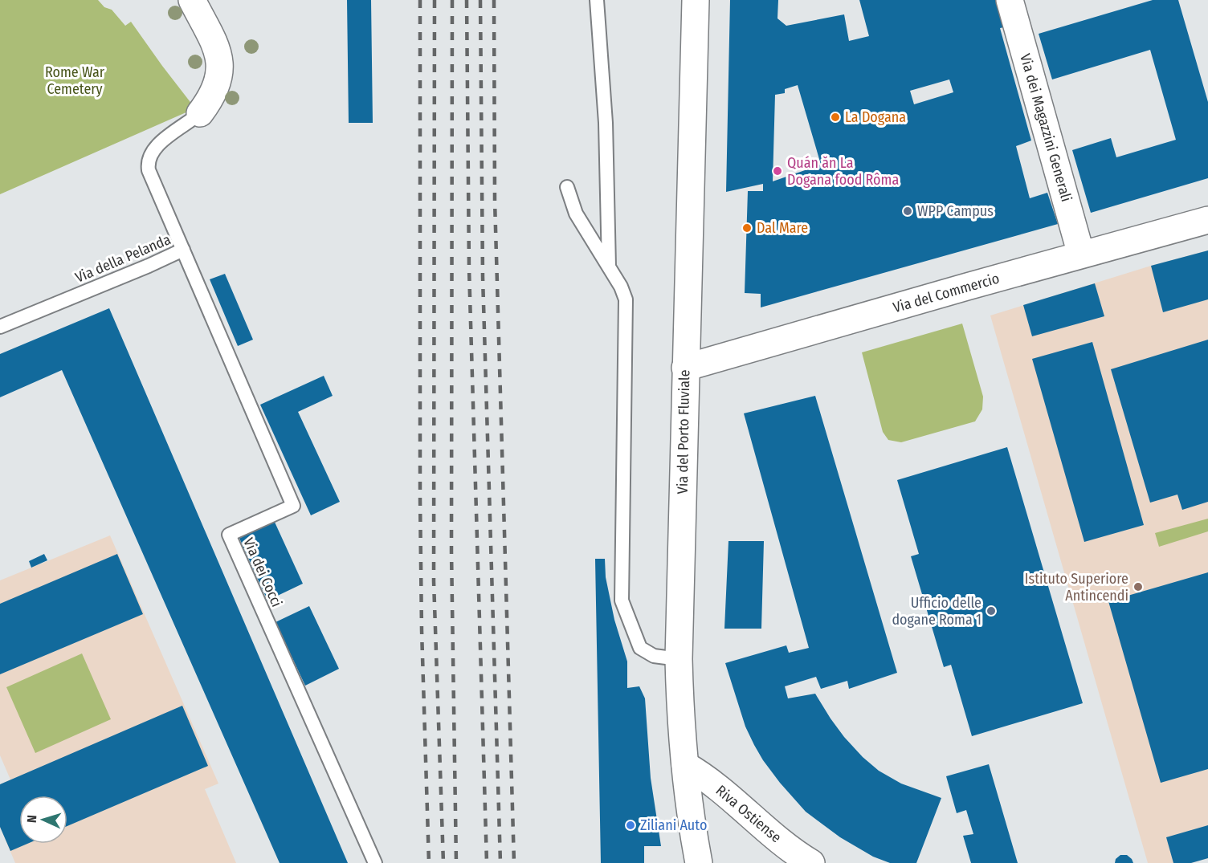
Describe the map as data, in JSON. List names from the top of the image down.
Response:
{
  "streets": {
    "street": [
      "Via dei Magazzini Generali",
      "Via del Commercio",
      "Via del Porto Fluviale",
      "Riva Ostiense"
    ],
    "lane": ["Via della Pelanda", "Via dei Cocci"]
  },
  "crossings": [
    ["Via dei Magazzini Generali", "Via del Commercio"],
    ["Via della Pelanda", "Via dei Cocci"],
    ["Via del Commercio", "Via del Porto Fluviale"],
    ["Via del Porto Fluviale", "Riva Ostiense"]
  ],
  "parks": ["Rome War Cemetery"],
  "places": [
    "La Dogana",
    "Quán ăn La Dogana food Rôma",
    "WPP Campus",
    "Dal Mare",
    "Istituto Superiore Antincendi",
    "Ufficio delle dogane Roma 1",
    "Ziliani Auto"
  ],
  "north": "left"
}
